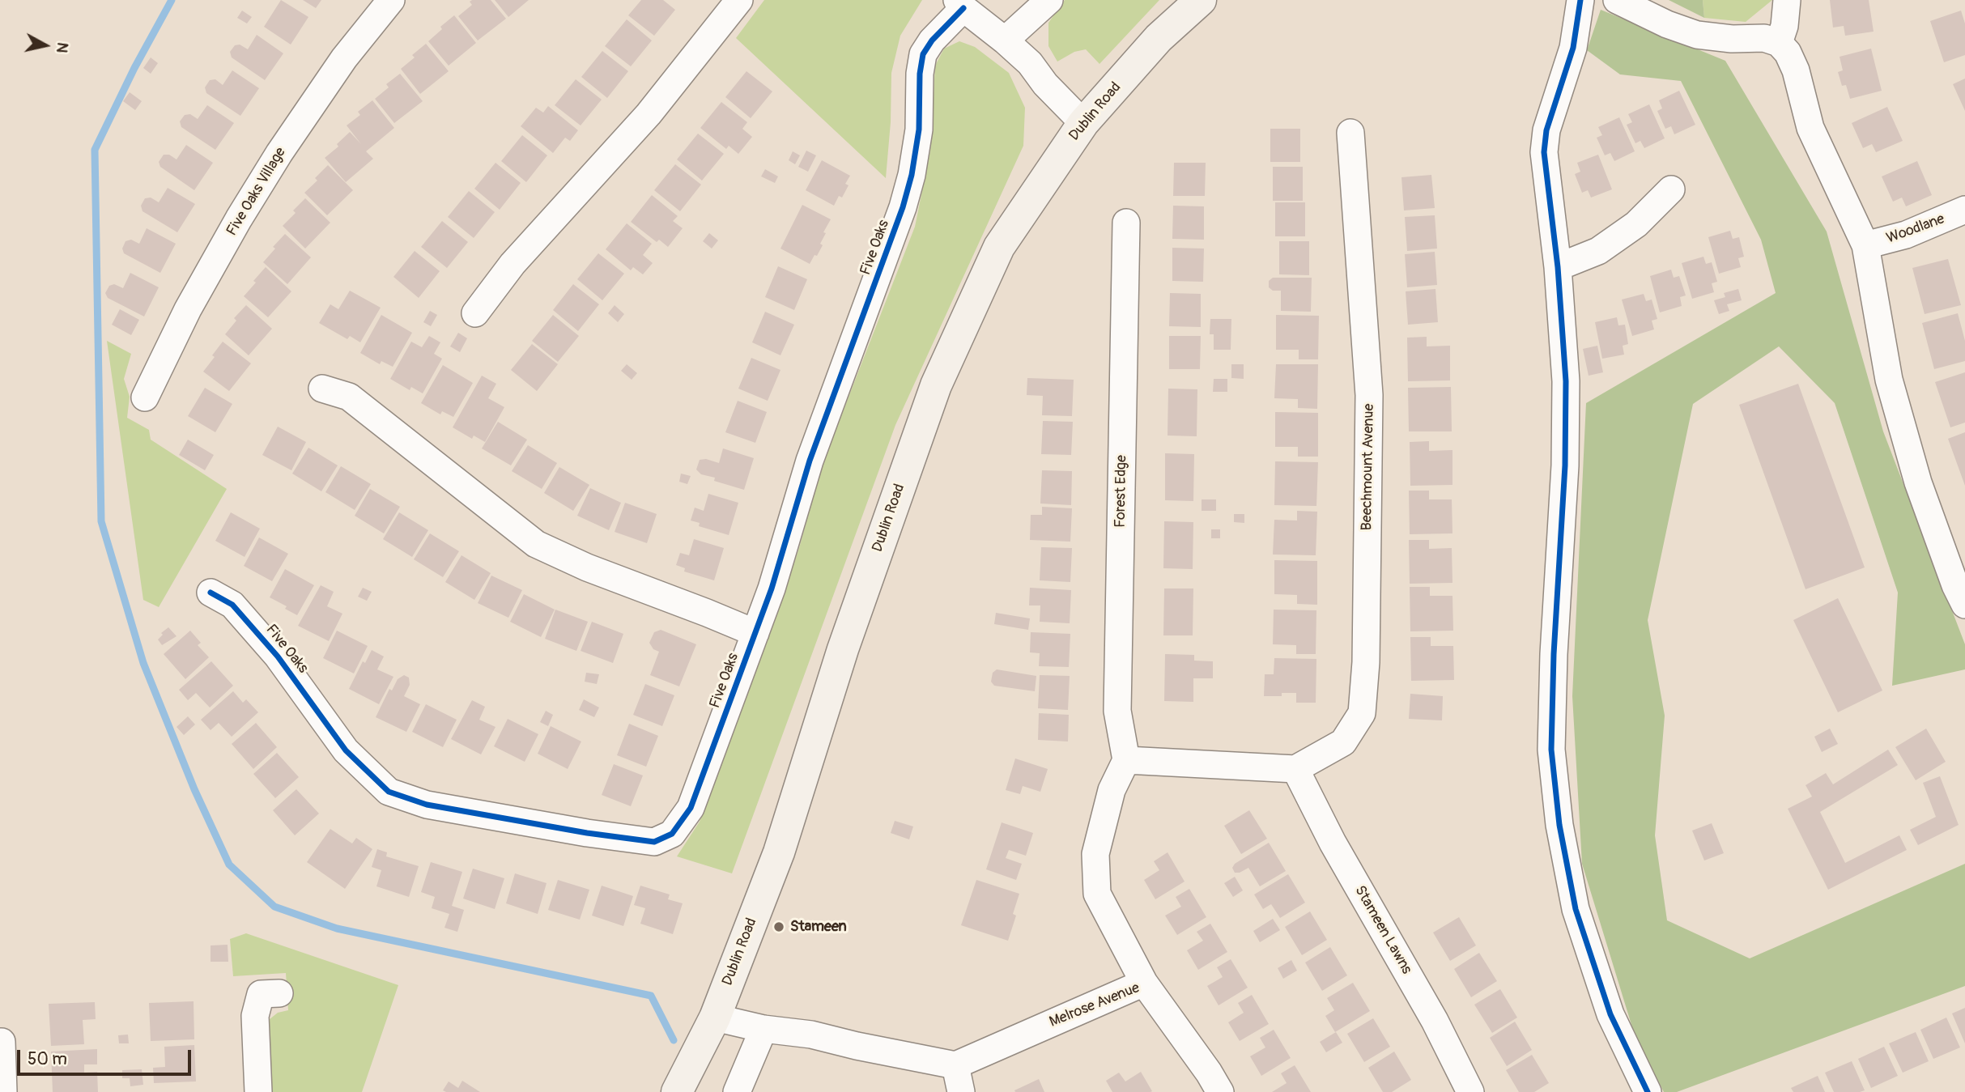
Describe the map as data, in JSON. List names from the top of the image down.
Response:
{
  "streets": {
    "main road": ["Dublin Road"],
    "street": [
      "Five Oaks Village",
      "Woodlane",
      "Five Oaks",
      "Beechmount Avenue",
      "Forest Edge",
      "Stameen Lawns",
      "Melrose Avenue"
    ]
  },
  "crossings": [
    ["Dublin Road", "Five Oaks"],
    ["Beechmount Avenue", "Stameen Lawns"]
  ],
  "places": ["Stameen"],
  "scale_bar": "50 m",
  "north": "right"
}
